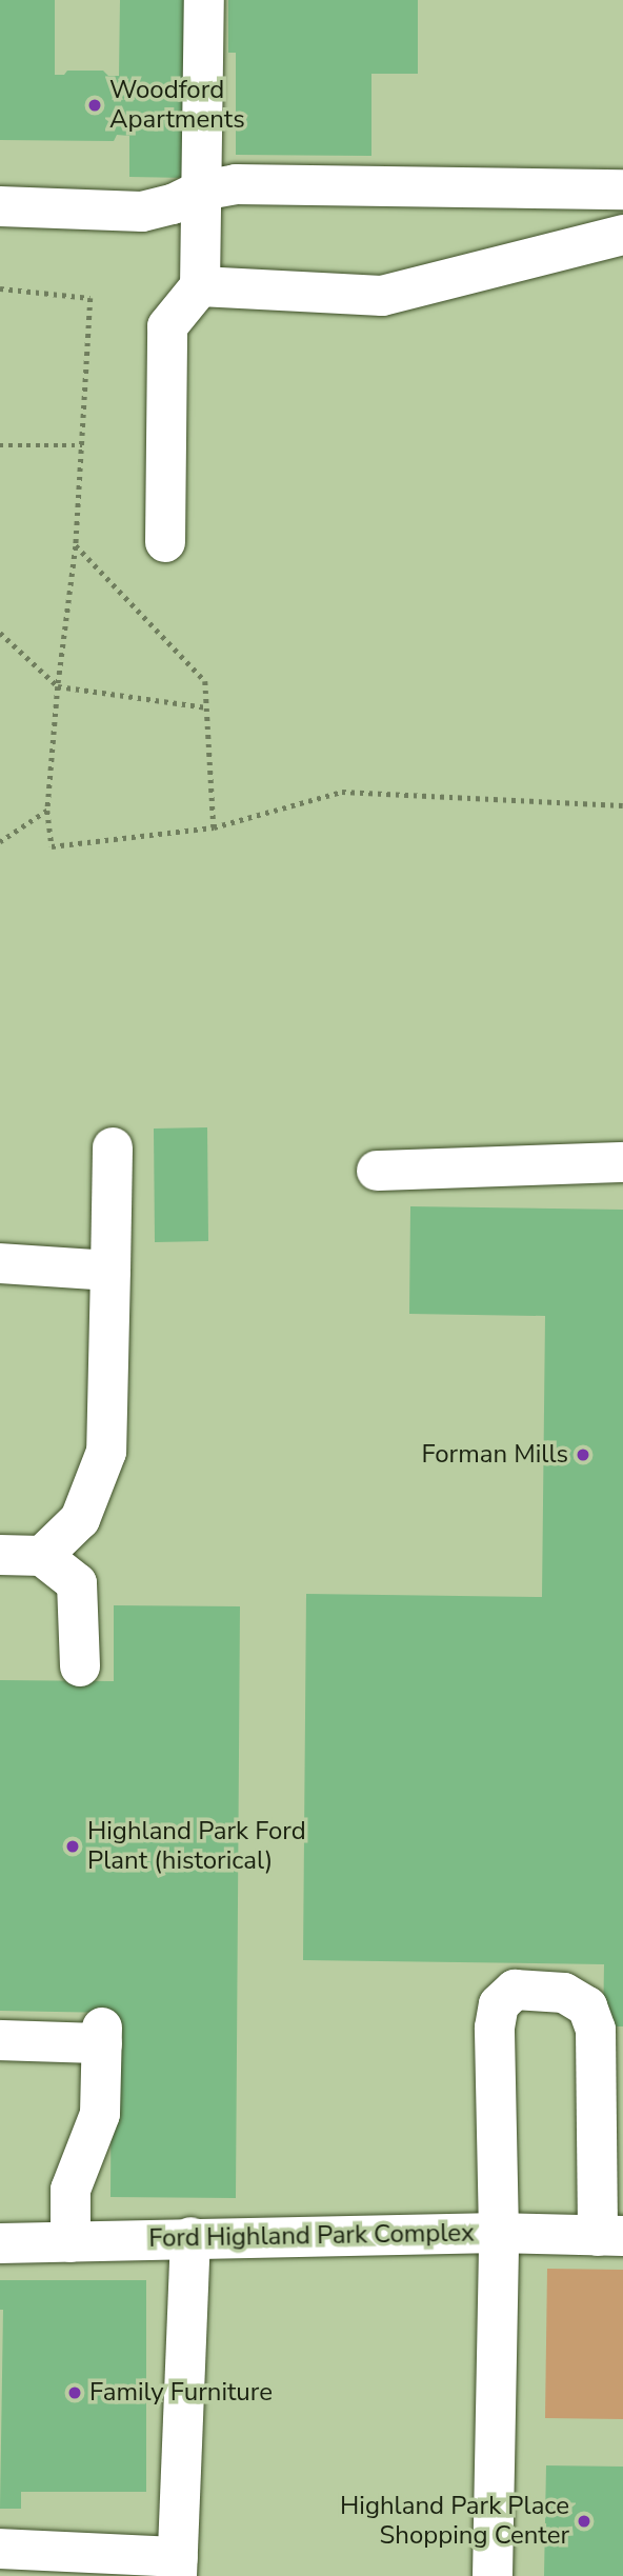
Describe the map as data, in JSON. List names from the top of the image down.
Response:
{
  "streets": {
    "lane": ["Ford Highland Park Complex"]
  },
  "places": [
    "Woodford Apartments",
    "Forman Mills",
    "Highland Park Ford Plant (historical)",
    "Family Furniture",
    "Highland Park Place Shopping Center"
  ]
}
